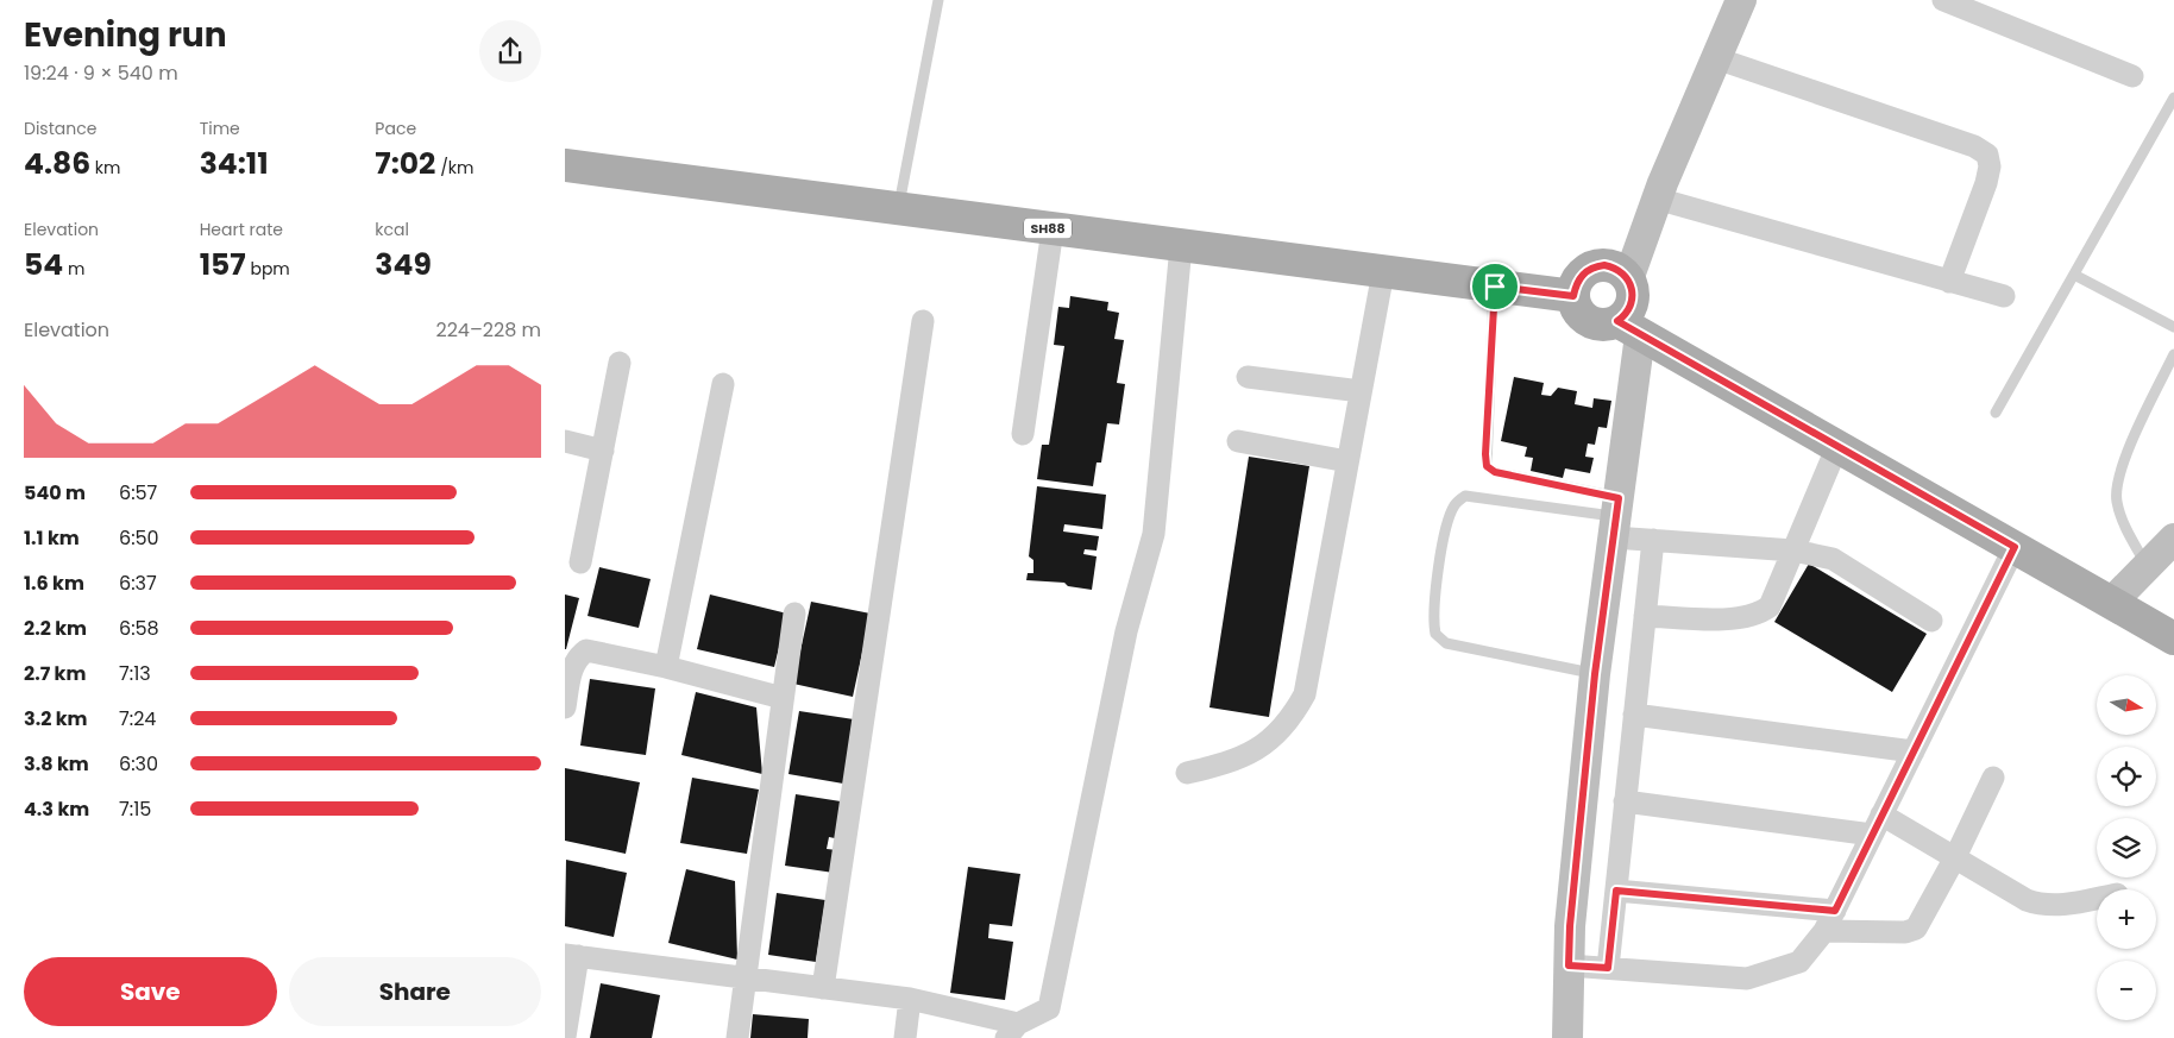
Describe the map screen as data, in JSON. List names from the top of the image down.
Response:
{
  "streets": {
    "main road": ["SH88"]
  },
  "north": "right",
  "page": {
    "heading": ["Evening run", "19:24 · 9 × 540 m"],
    "stats": [
      ["Distance", "4.86 km"],
      ["Time", "34:11"],
      ["Pace", "7:02 /km"],
      ["Elevation", "54 m"],
      ["Heart rate", "157 bpm"],
      ["kcal", "349"]
    ],
    "chart": ["Elevation", "224–228 m"],
    "list": [
      {
        "name": "540 m",
        "note": "6:57"
      },
      {
        "name": "1.1 km",
        "note": "6:50"
      },
      {
        "name": "1.6 km",
        "note": "6:37"
      },
      {
        "name": "2.2 km",
        "note": "6:58"
      },
      {
        "name": "2.7 km",
        "note": "7:13"
      },
      {
        "name": "3.2 km",
        "note": "7:24"
      },
      {
        "name": "3.8 km",
        "note": "6:30"
      },
      {
        "name": "4.3 km",
        "note": "7:15"
      }
    ],
    "map_buttons": ["+", "−"],
    "buttons": ["Save", "Share"]
  }
}
